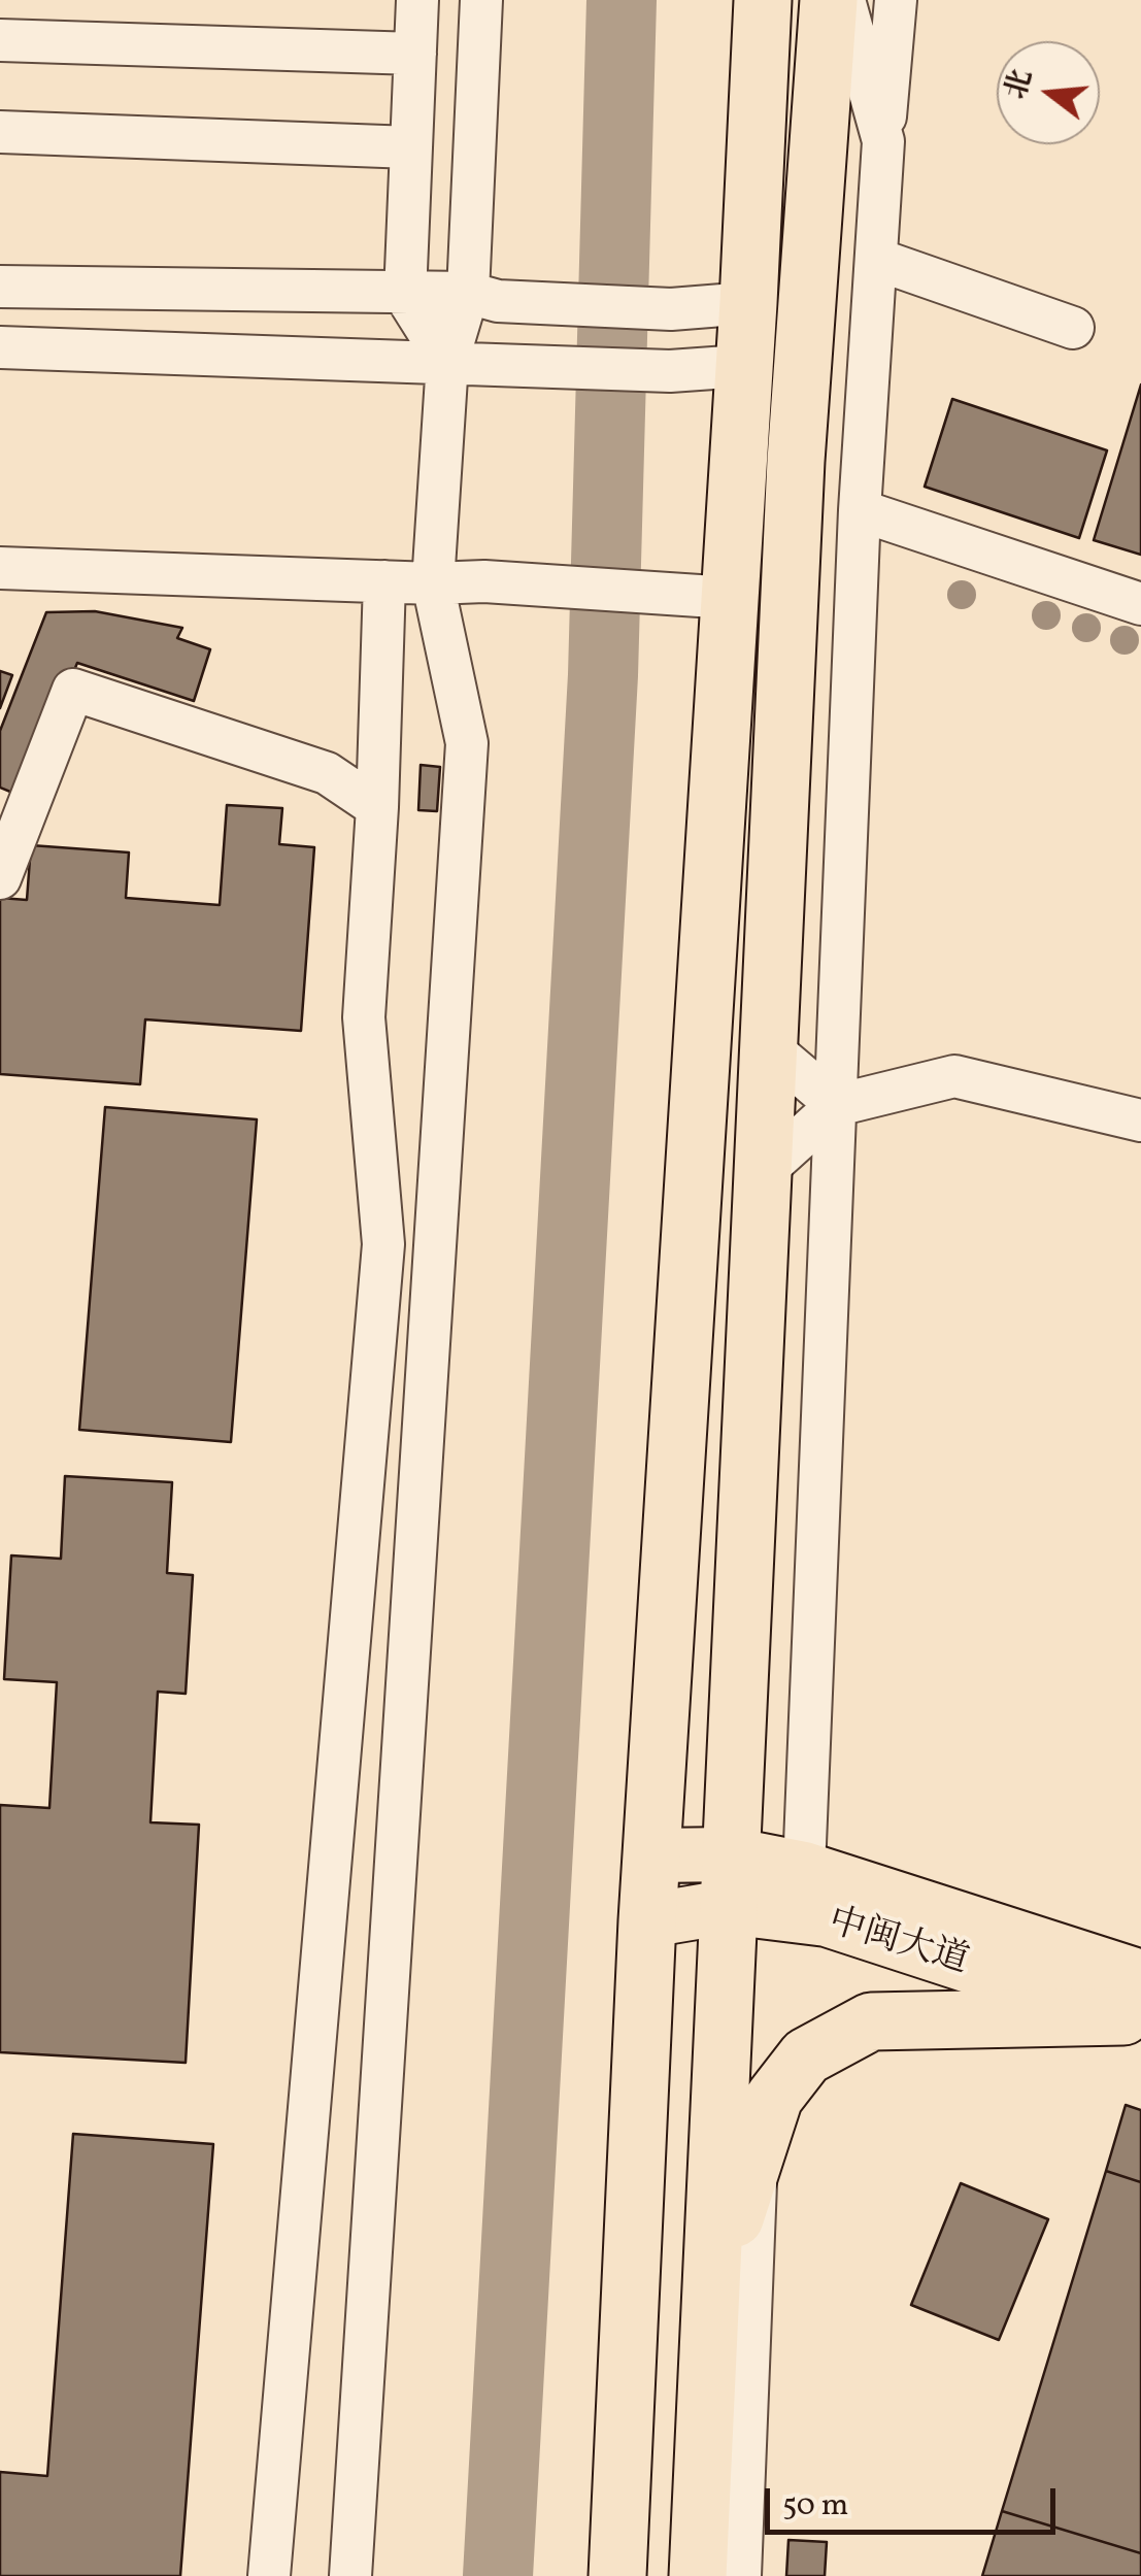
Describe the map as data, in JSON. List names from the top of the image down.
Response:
{
  "streets": {
    "main road": ["中闽大道"]
  },
  "scale_bar": "50 m",
  "north": "left"
}
